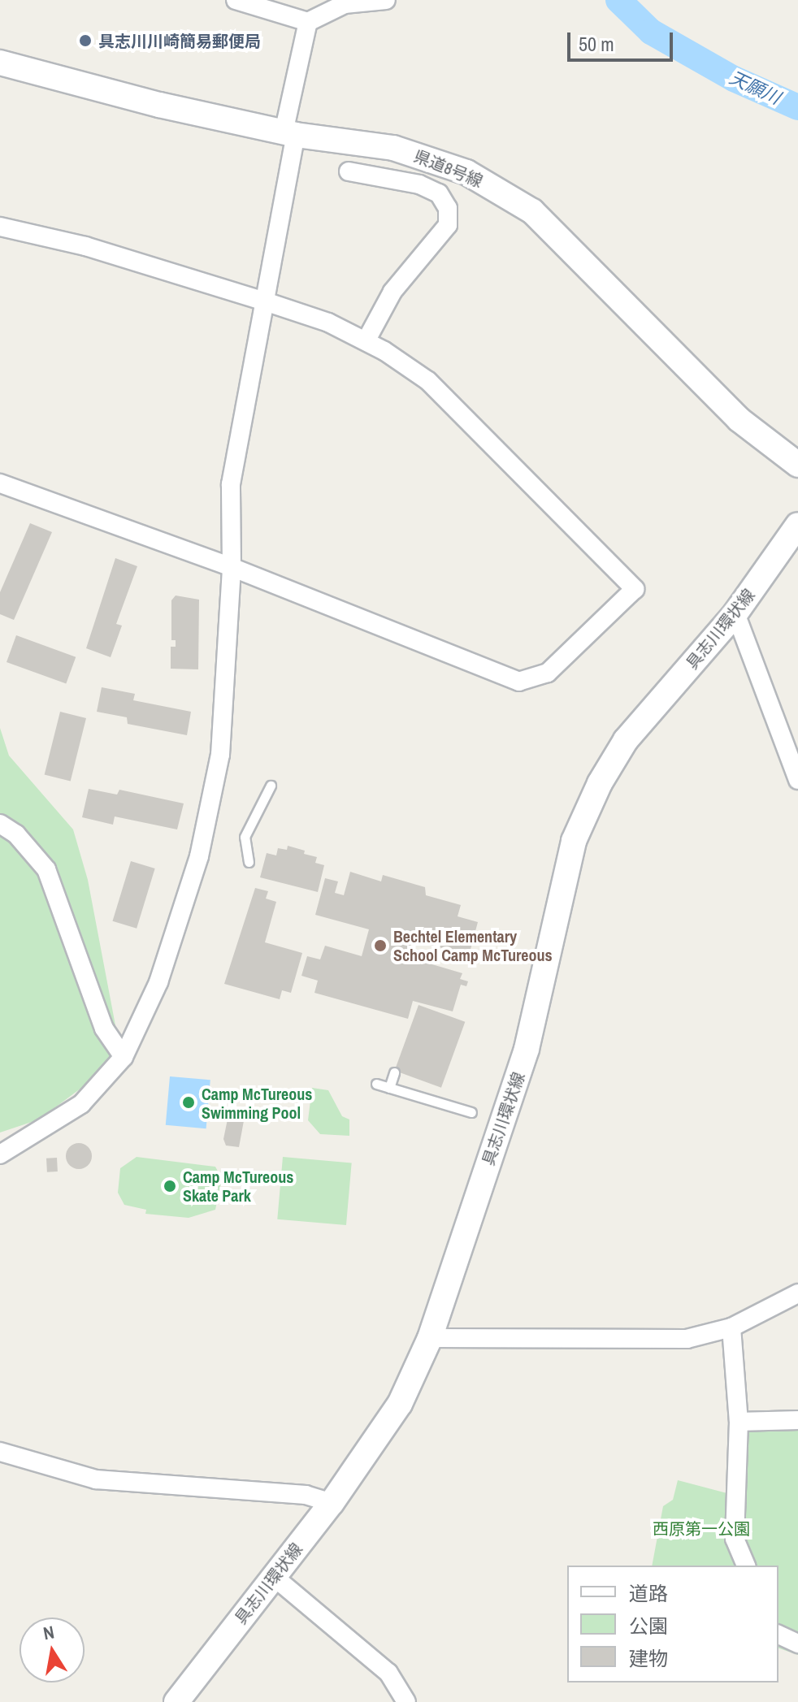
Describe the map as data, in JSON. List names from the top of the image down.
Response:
{
  "streets": {
    "main road": ["県道8号線", "具志川環状線"]
  },
  "water": ["天願川"],
  "parks": ["西原第一公園"],
  "places": [
    "具志川川崎簡易郵便局",
    "Bechtel Elementary School Camp McTureous",
    "Camp McTureous Swimming Pool",
    "Camp McTureous Skate Park"
  ],
  "legend": ["道路", "公園", "建物"],
  "scale_bar": "50 m",
  "north": "top"
}
